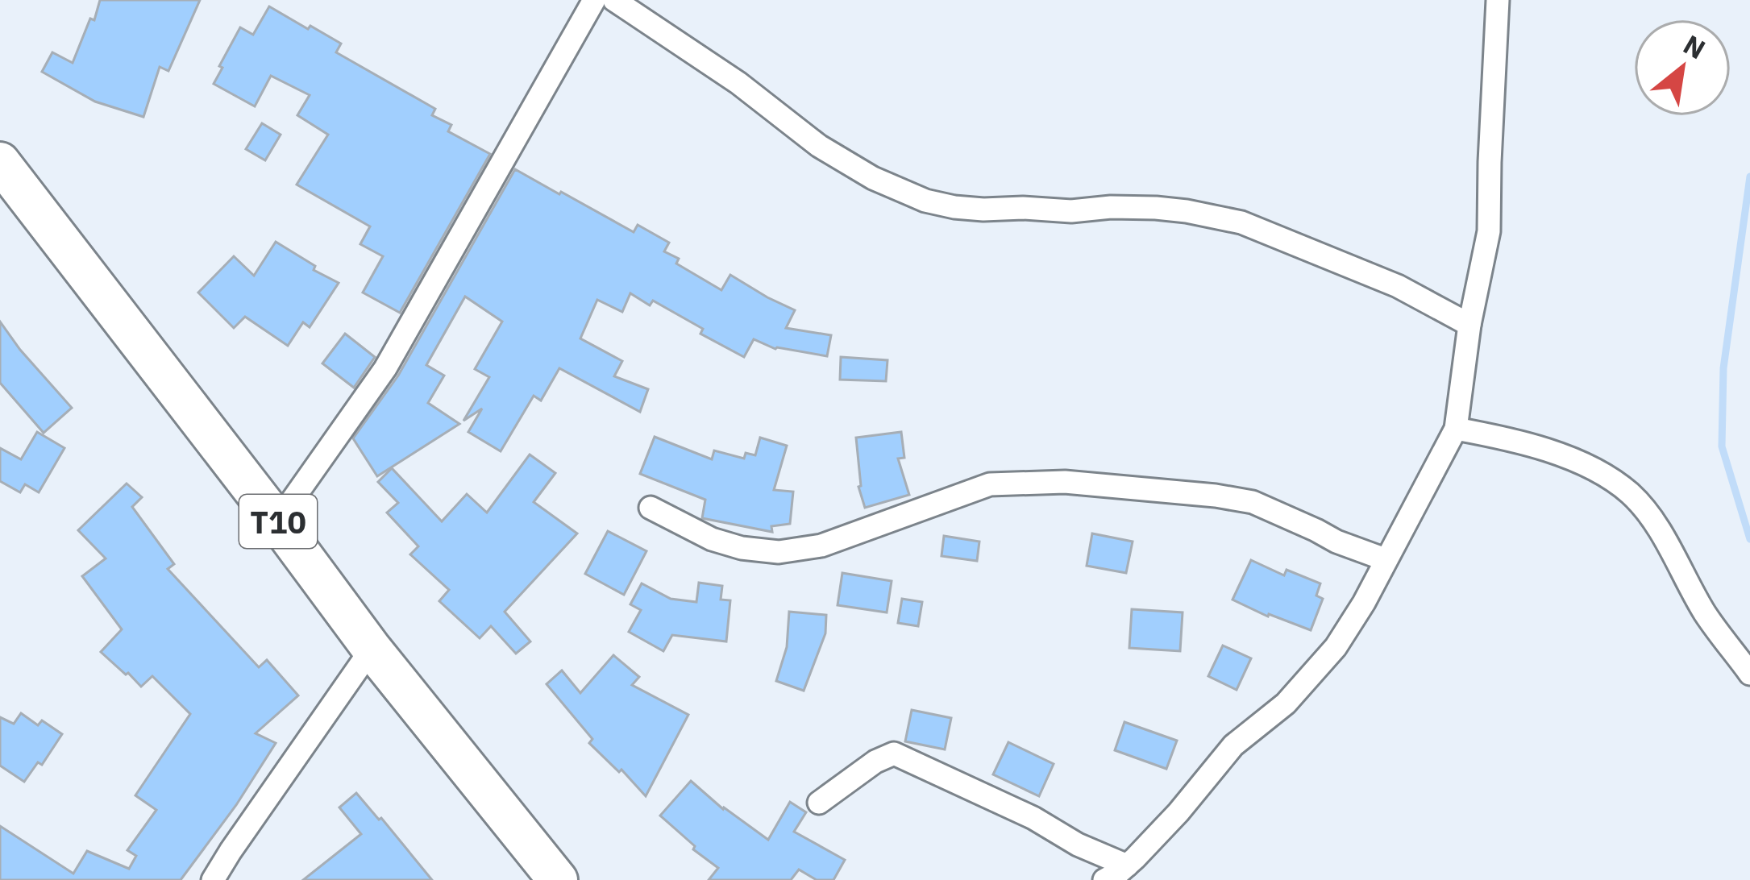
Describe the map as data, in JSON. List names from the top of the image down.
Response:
{
  "streets": {
    "highway": ["T10"]
  },
  "north": "top right"
}
